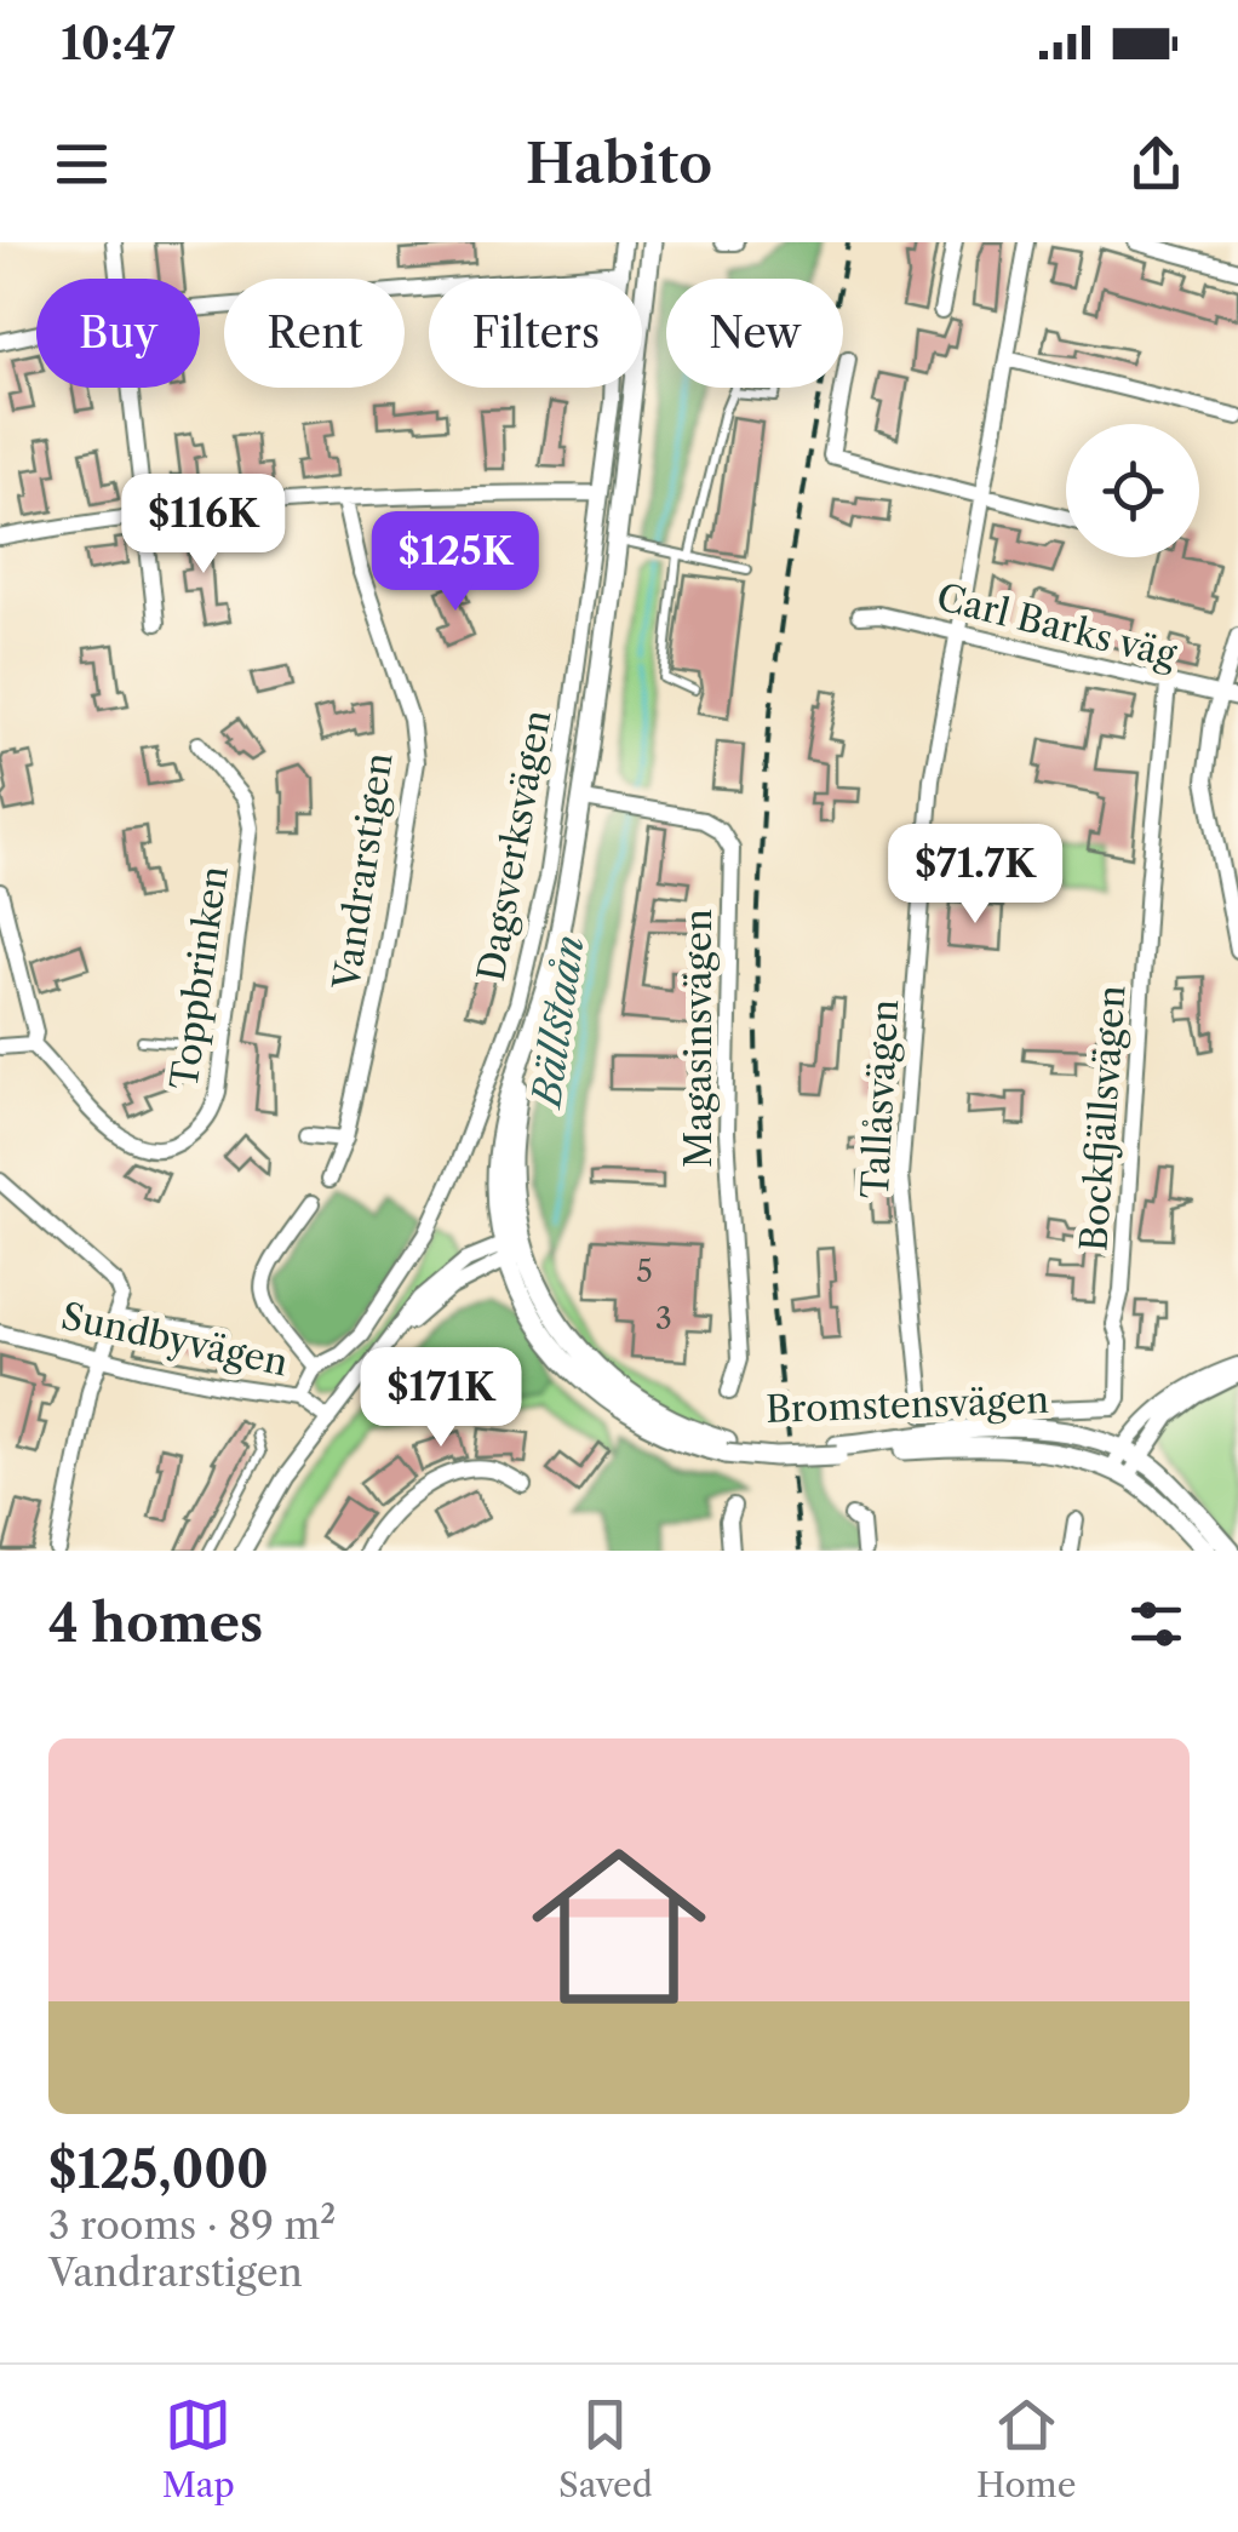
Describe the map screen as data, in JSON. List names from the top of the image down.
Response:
{
  "streets": {
    "street": [
      "Carl Barks väg",
      "Dagsverksvägen",
      "Vandrarstigen",
      "Toppbrinken",
      "Magasinsvägen",
      "Tallåsvägen",
      "Bockfjällsvägen",
      "Sundbyvägen",
      "Bromstensvägen"
    ]
  },
  "crossings": [
    ["Carl Barks väg", "Tallåsvägen"],
    ["Carl Barks väg", "Bockfjällsvägen"],
    ["Dagsverksvägen", "Sundbyvägen"],
    ["Magasinsvägen", "Bromstensvägen"],
    ["Tallåsvägen", "Bockfjällsvägen"]
  ],
  "water": ["Bällstaån"],
  "house_numbers": ["5", "3"],
  "page": {
    "status": "10:47",
    "header": "Habito",
    "chip": [
      "Buy",
      "Rent",
      "Filters",
      "New"
    ],
    "price": [
      "$116K",
      "$125K",
      "$71.7K",
      "$171K"
    ],
    "heading": "4 homes",
    "list": [
      {
        "name": "$125,000",
        "note": "3 rooms · 89 m² · Vandrarstigen"
      }
    ],
    "tabs": ["Map", "Saved", "Home"]
  }
}
